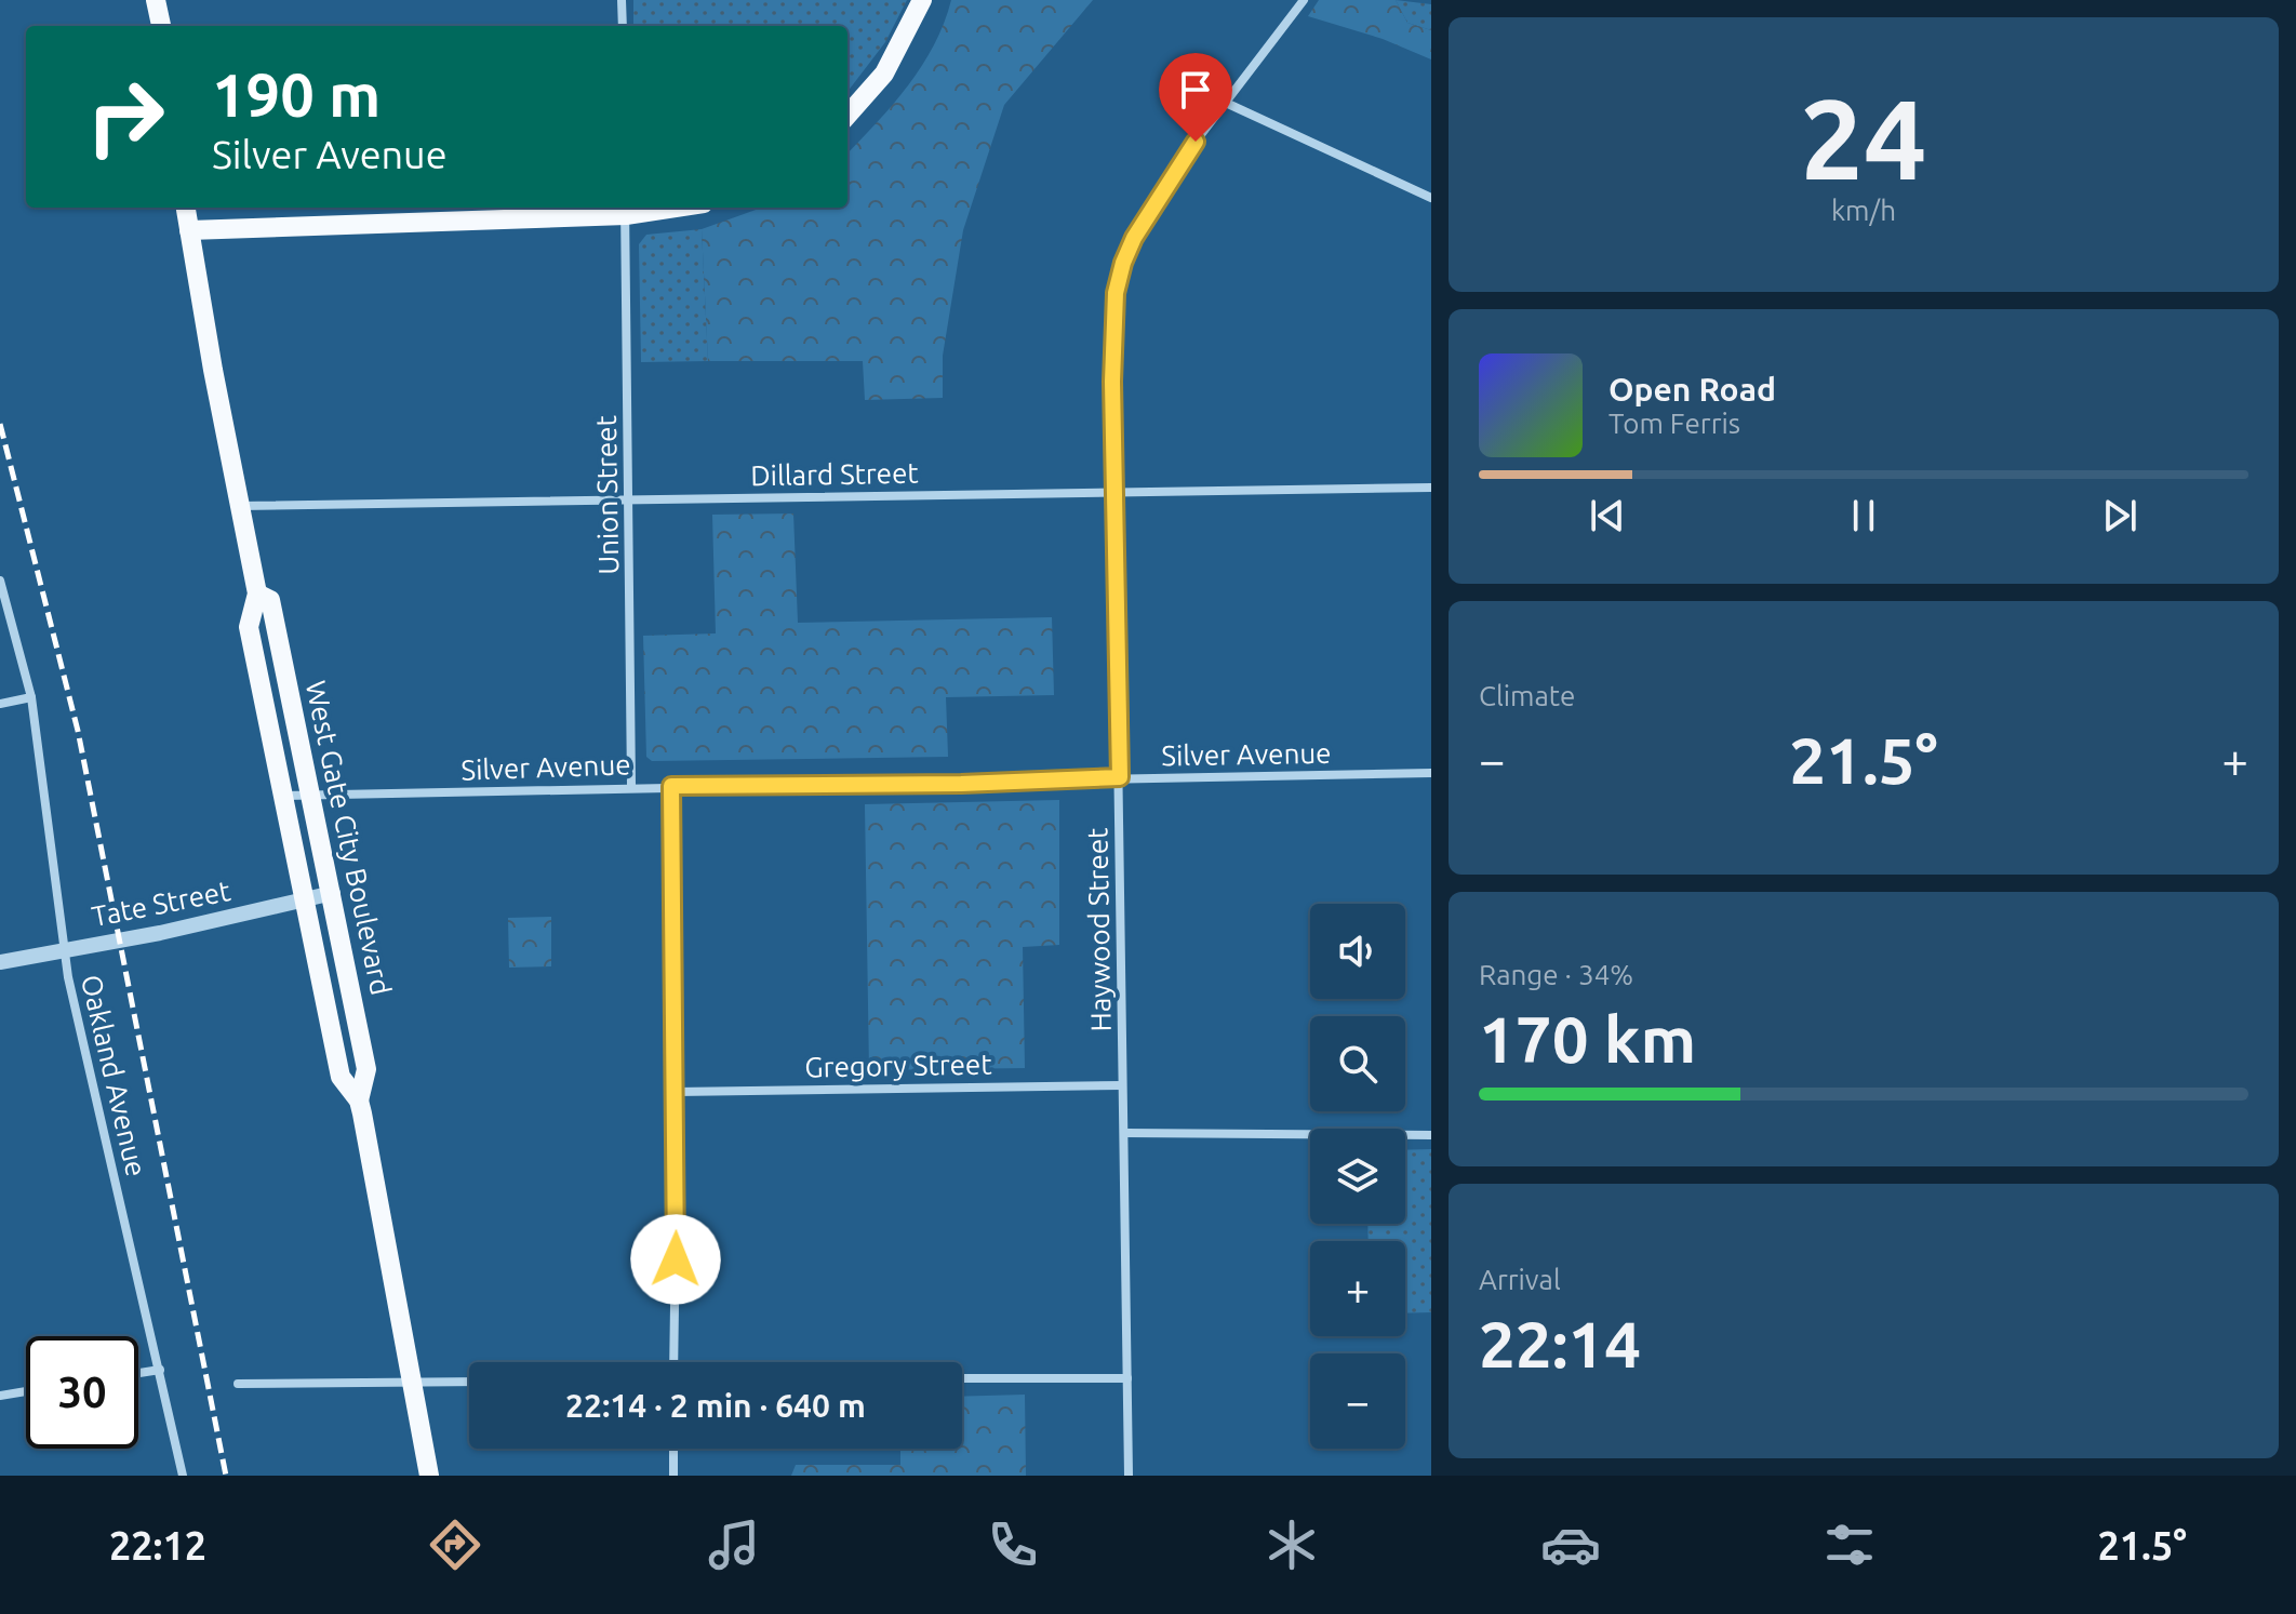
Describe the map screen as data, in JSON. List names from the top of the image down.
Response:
{
  "streets": {
    "main road": ["West Gate City Boulevard"],
    "street": [
      "Dillard Street",
      "Union Street",
      "Silver Avenue",
      "Tate Street",
      "Haywood Street",
      "Gregory Street",
      "Oakland Avenue"
    ]
  },
  "crossings": [
    ["Dillard Street", "Union Street"],
    ["Dillard Street", "West Gate City Boulevard"],
    ["Dillard Street", "Haywood Street"],
    ["Union Street", "Silver Avenue"],
    ["Silver Avenue", "West Gate City Boulevard"],
    ["Silver Avenue", "Haywood Street"],
    ["West Gate City Boulevard", "Tate Street"],
    ["Tate Street", "Oakland Avenue"],
    ["Haywood Street", "Gregory Street"]
  ],
  "page": {
    "tile": [
      ["24", "km/h"],
      "Climate",
      ["Range · 34%", "170 km"],
      ["Arrival", "22:14"]
    ],
    "turn": ["190 m", "Silver Avenue"],
    "song": ["Open Road", "Tom Ferris"],
    "heat": ["−", "21.5°", "+"],
    "map_buttons": ["+", "−"],
    "limit": "30",
    "trip": "22:14 · 2 min · 640 m",
    "tabs": ["22:12", "21.5°"]
  }
}
